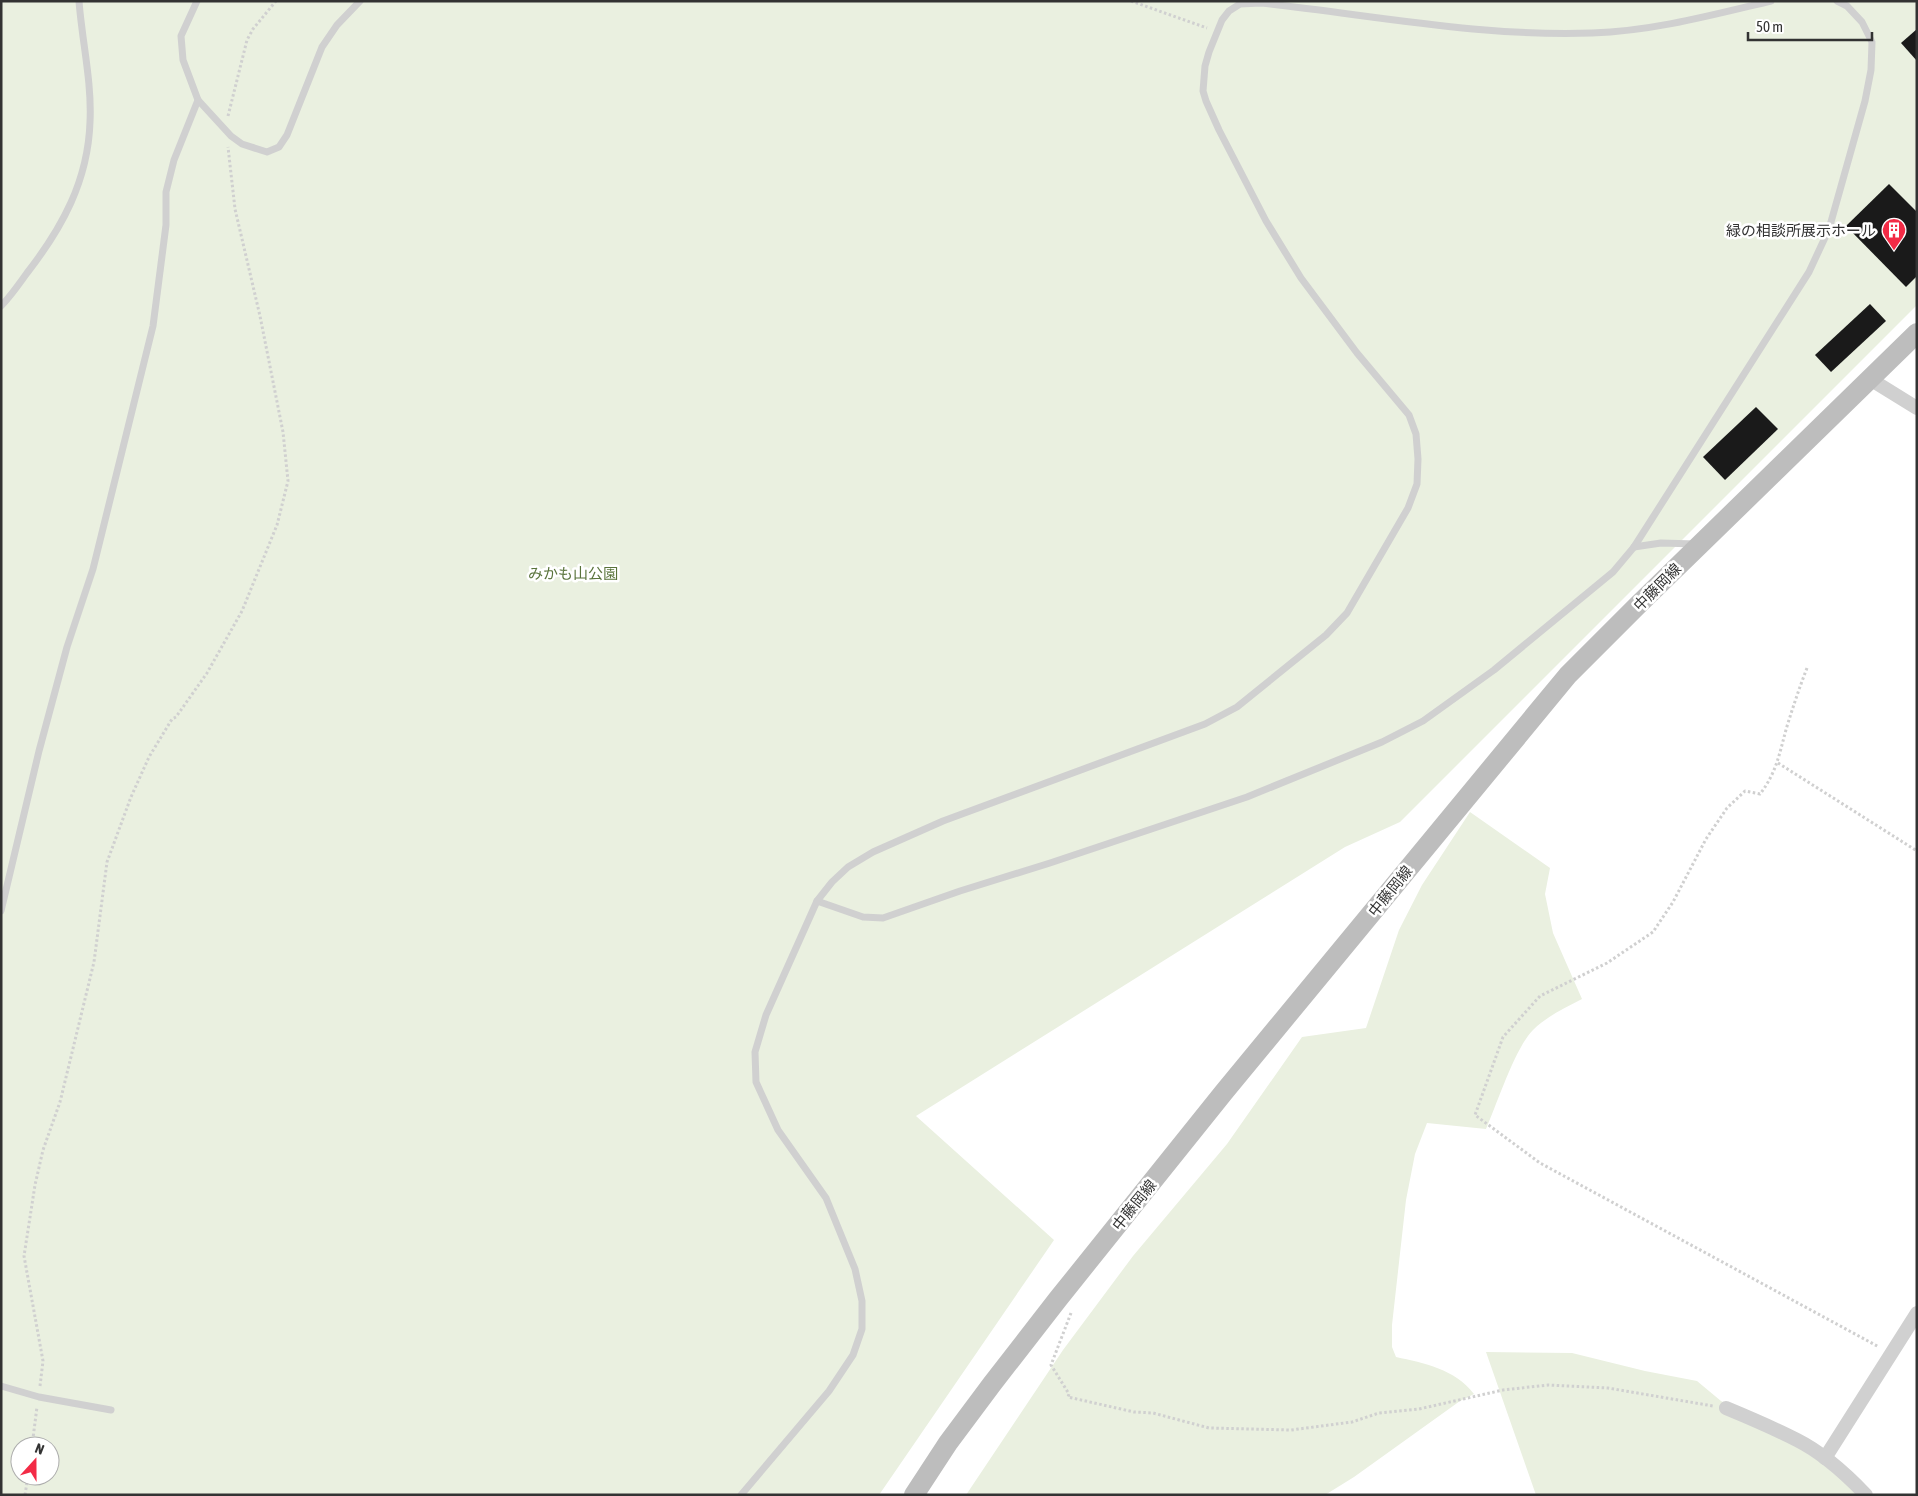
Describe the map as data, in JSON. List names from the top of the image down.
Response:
{
  "streets": {
    "main road": ["中藤岡線"]
  },
  "parks": ["みかも山公園"],
  "places": {
    "building": ["緑の相談所展示ホール"]
  },
  "scale_bar": "50 m",
  "north": "top"
}
